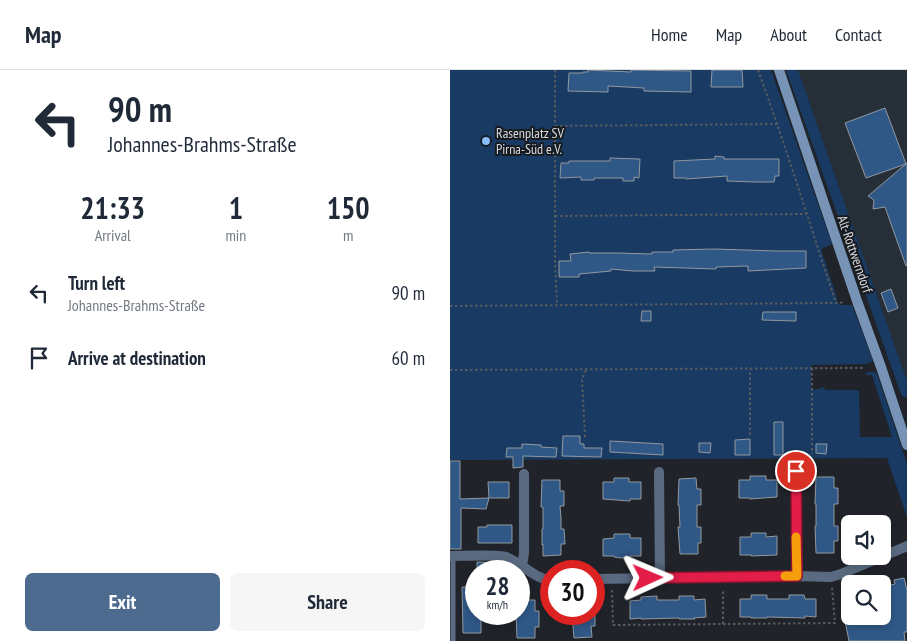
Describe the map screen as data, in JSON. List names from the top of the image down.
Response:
{
  "streets": {
    "main road": ["Alt-Rottwerndorf"]
  },
  "places": ["Rasenplatz SV Pirna-Süd e.V."],
  "page": {
    "header": "Map",
    "nav": [
      "Home",
      "Map",
      "About",
      "Contact"
    ],
    "turn": ["90 m", "Johannes-Brahms-Straße"],
    "eta": [
      "21:33",
      "Arrival",
      "1",
      "min",
      "150",
      "m"
    ],
    "list": [
      {
        "name": "Turn left",
        "note": "Johannes-Brahms-Straße",
        "value": "90 m"
      },
      {
        "name": "Arrive at destination",
        "value": "60 m"
      }
    ],
    "speed": "28 km/h",
    "limit": "30",
    "buttons": ["Exit", "Share"]
  }
}
